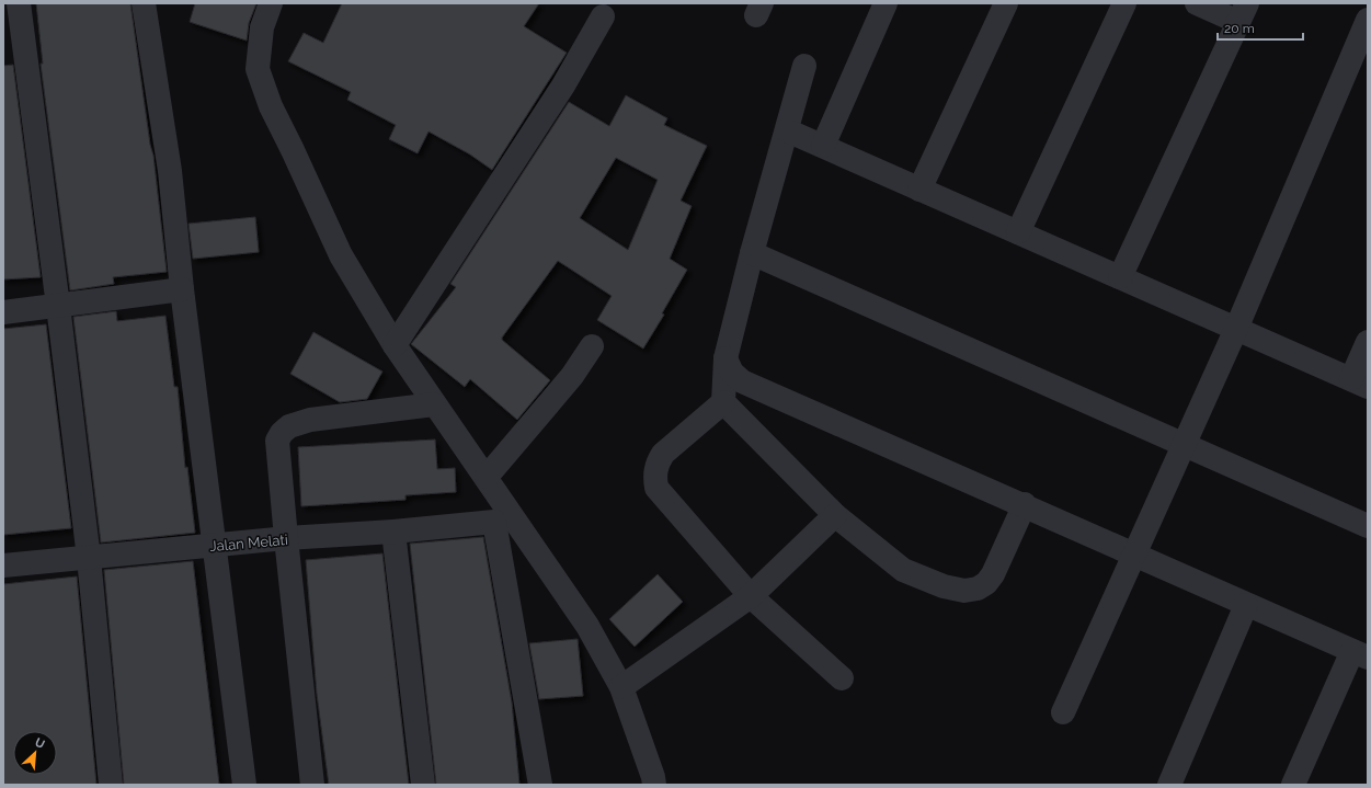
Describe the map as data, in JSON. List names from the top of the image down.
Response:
{
  "streets": {
    "street": ["Jalan Melati"]
  },
  "scale_bar": "20 m",
  "north": "top right"
}
